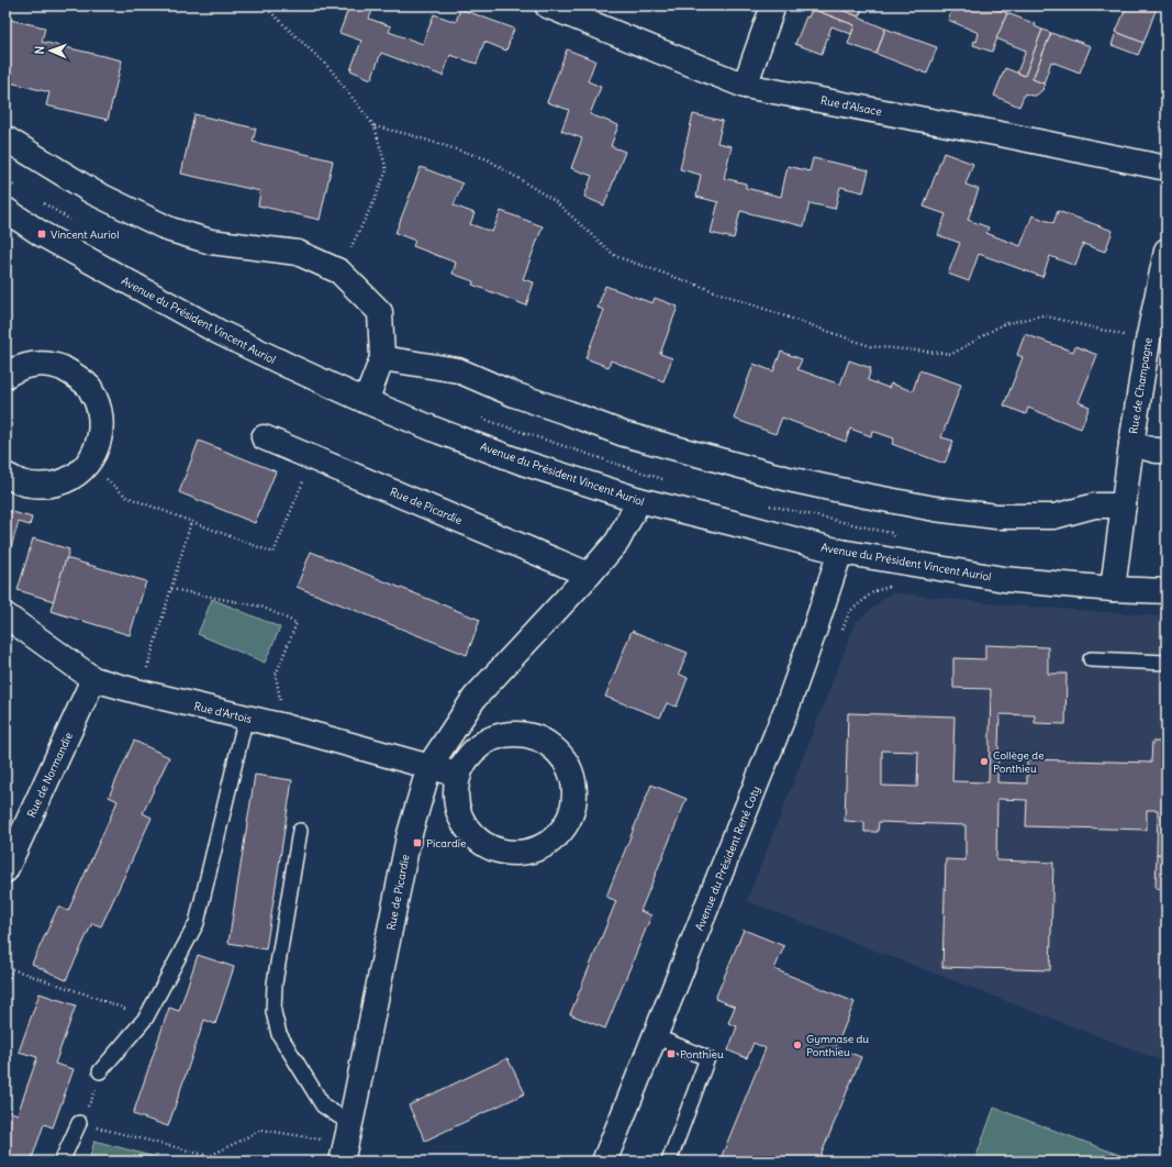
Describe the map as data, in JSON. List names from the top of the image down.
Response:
{
  "streets": {
    "street": [
      "Rue d'Alsace",
      "Avenue du Président Vincent Auriol",
      "Rue de Champagne",
      "Rue de Picardie",
      "Rue d'Artois",
      "Rue de Normandie",
      "Avenue du Président René Coty"
    ]
  },
  "crossings": [
    ["Avenue du Président Vincent Auriol", "Rue de Champagne"],
    ["Avenue du Président Vincent Auriol", "Rue de Picardie"],
    ["Avenue du Président Vincent Auriol", "Avenue du Président René Coty"],
    ["Rue de Picardie", "Rue d'Artois"],
    ["Rue d'Artois", "Rue de Normandie"]
  ],
  "places": {
    "transit": ["Vincent Auriol", "Picardie", "Ponthieu"],
    "other": ["Collège de Ponthieu", "Gymnase du Ponthieu"]
  },
  "north": "left"
}
